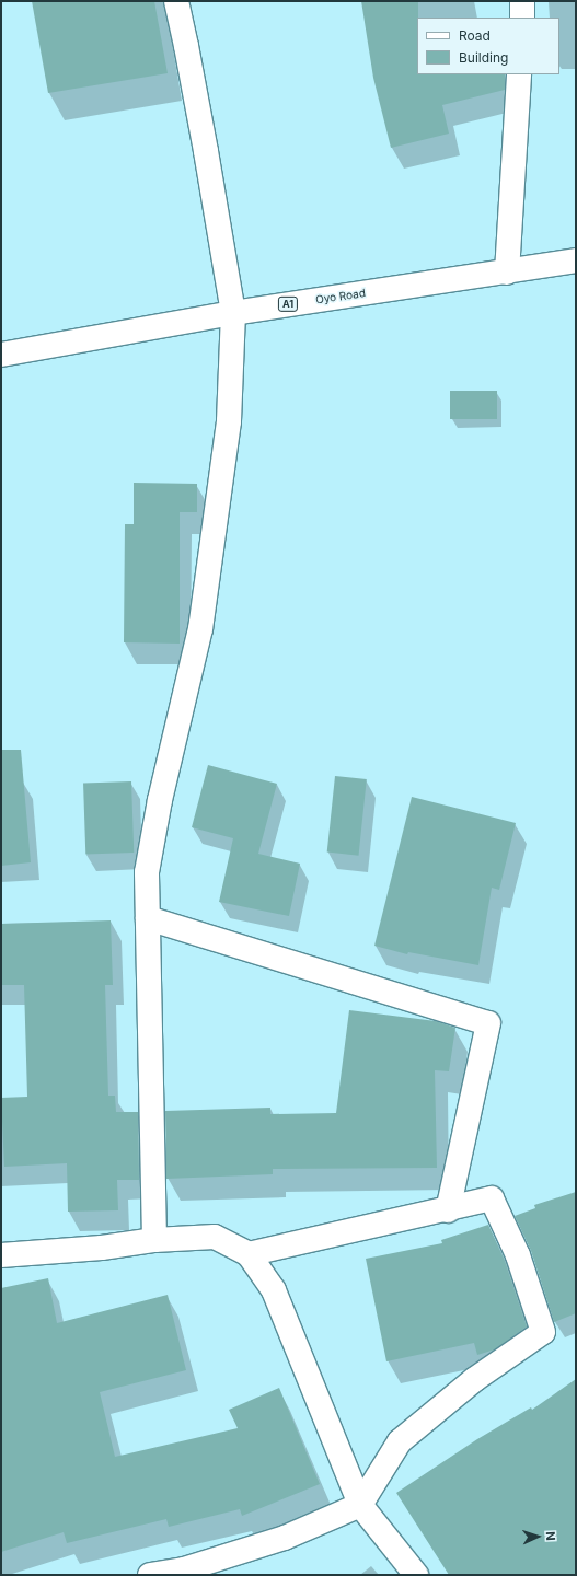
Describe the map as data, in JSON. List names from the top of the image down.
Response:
{
  "streets": {
    "main road": ["Oyo Road", "A1"]
  },
  "legend": ["Road", "Building"],
  "north": "right"
}
